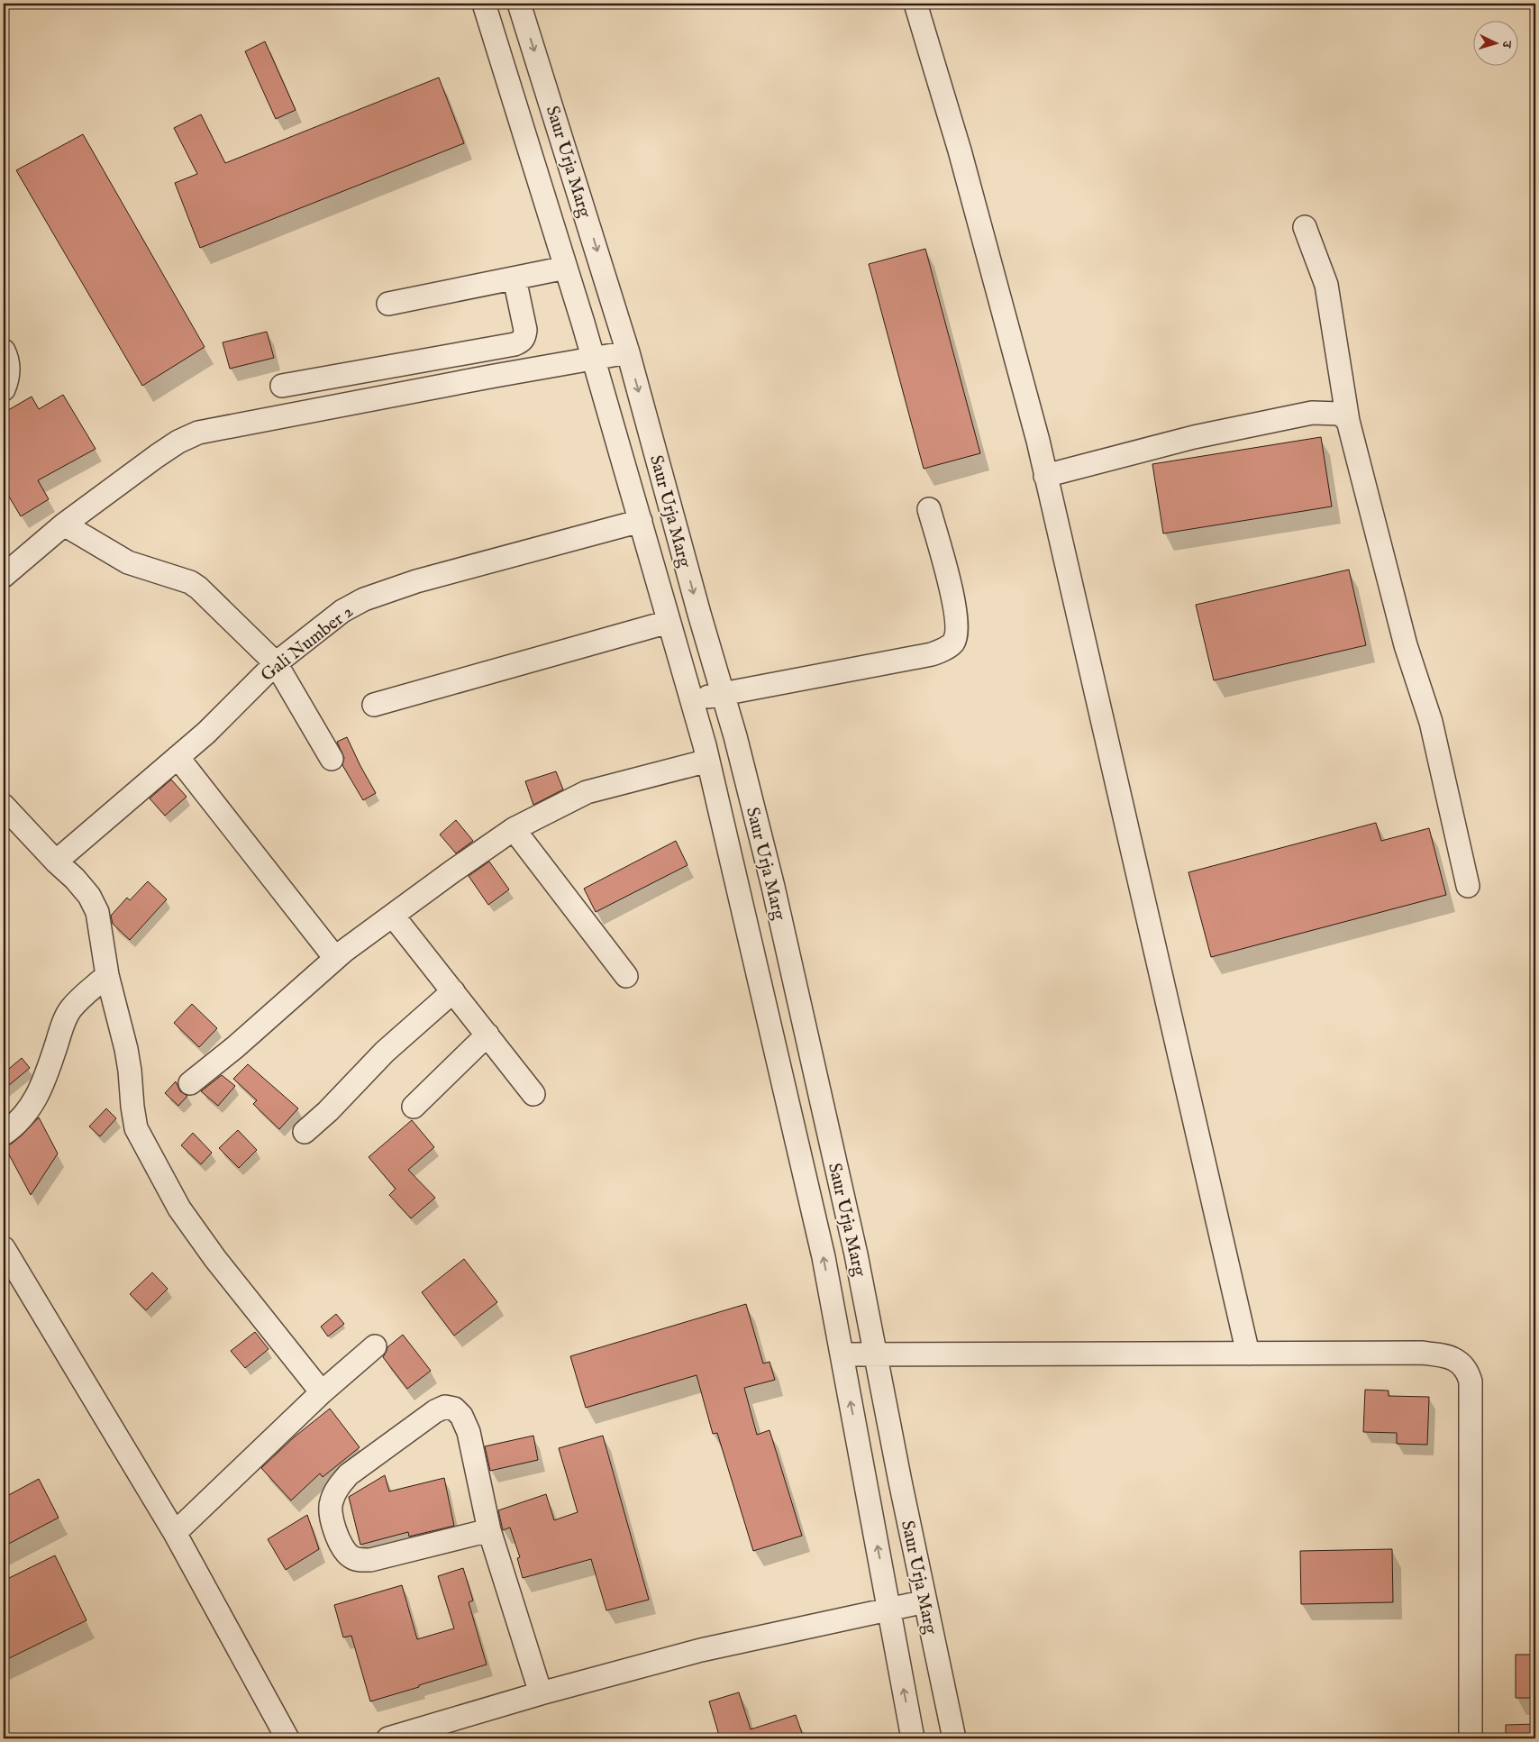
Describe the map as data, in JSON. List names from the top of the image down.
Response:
{
  "streets": {
    "street": ["Saur Urja Marg", "Gali Number 2"]
  },
  "crossings": [
    ["Saur Urja Marg", "Gali Number 2"]
  ],
  "north": "right"
}
